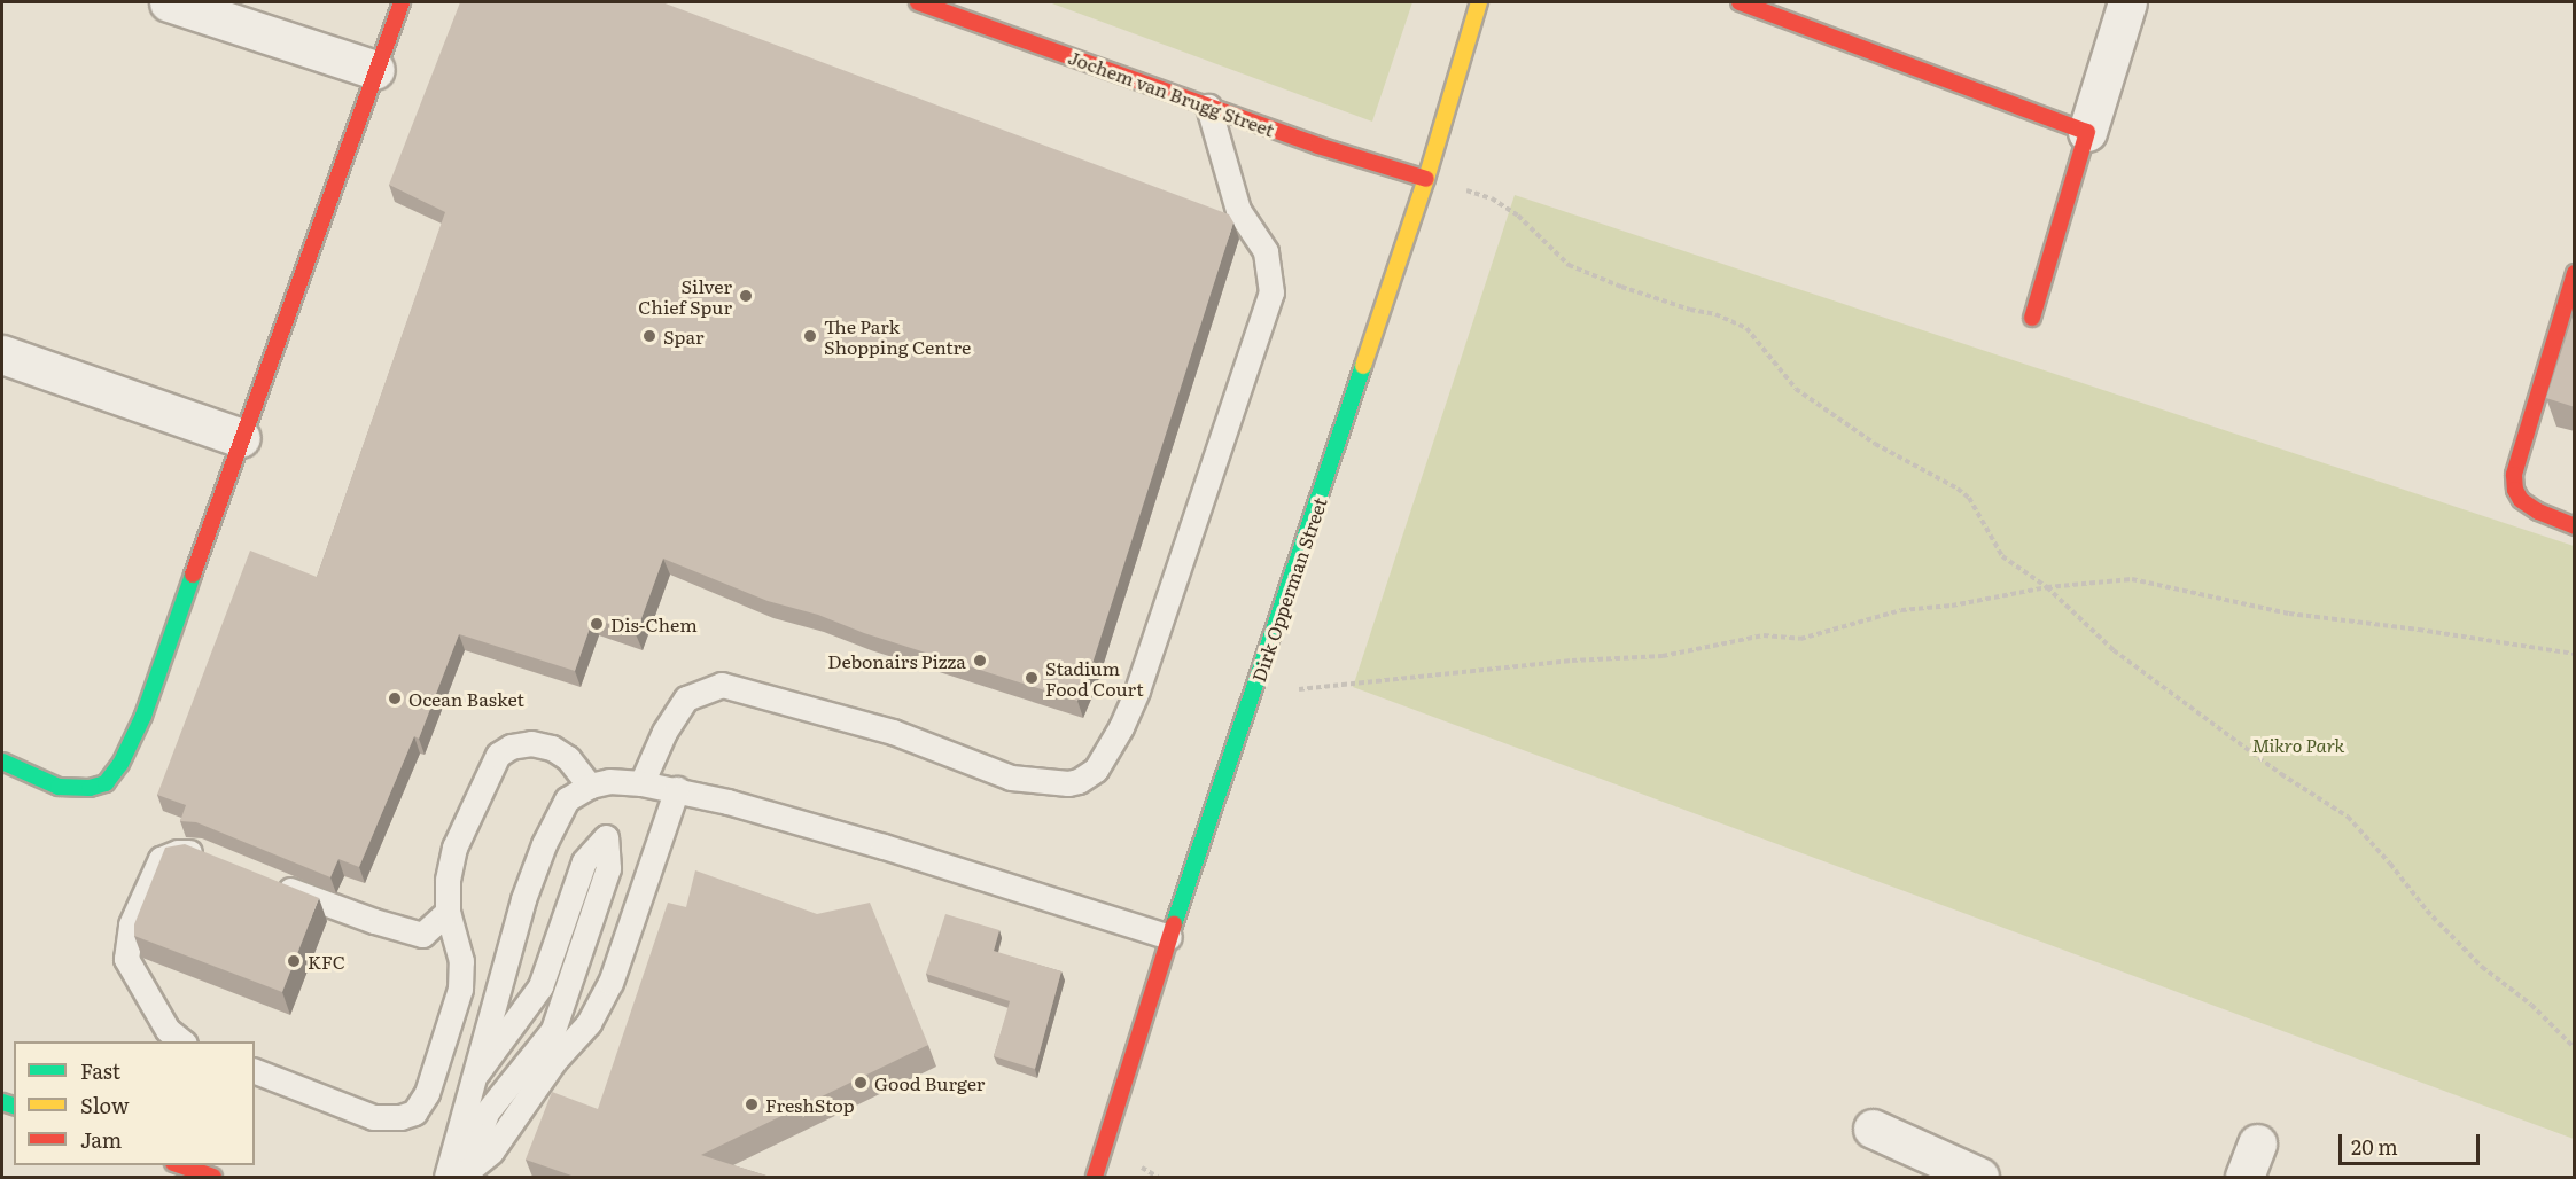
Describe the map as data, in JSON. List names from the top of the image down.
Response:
{
  "streets": {
    "street": ["Jochem van Brugg Street", "Dirk Opperman Street"]
  },
  "crossings": [
    ["Jochem van Brugg Street", "Dirk Opperman Street"]
  ],
  "parks": ["Mikro Park"],
  "places": [
    "Silver Chief Spur",
    "Spar",
    "The Park Shopping Centre",
    "Dis-Chem",
    "Debonairs Pizza",
    "Stadium Food Court",
    "Ocean Basket",
    "KFC",
    "Good Burger",
    "FreshStop"
  ],
  "legend": ["Fast", "Slow", "Jam"],
  "scale_bar": "20 m"
}
